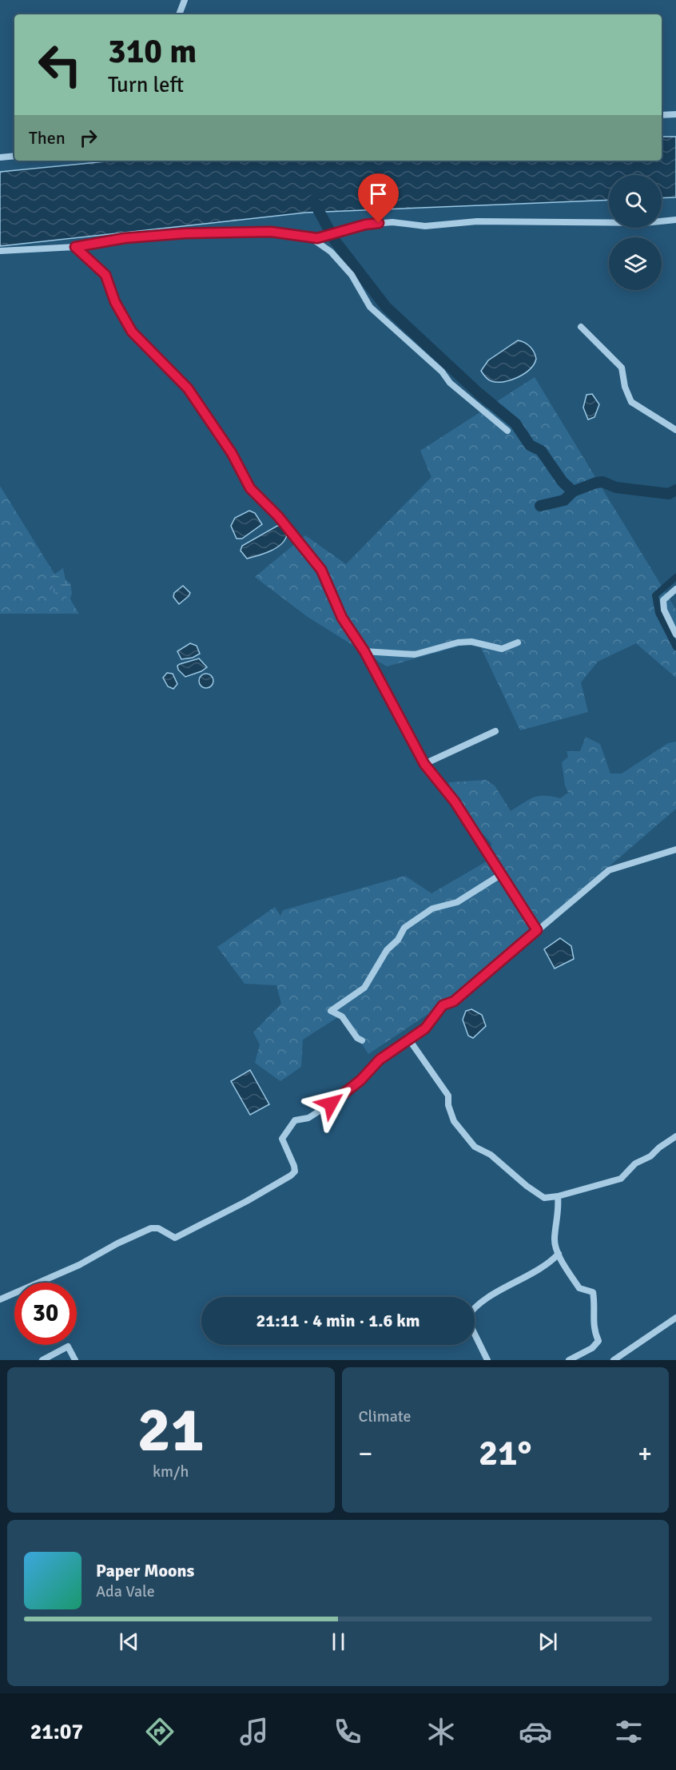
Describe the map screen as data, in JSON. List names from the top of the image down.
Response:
{
  "page": {
    "turn": ["310 m", "Turn left"],
    "then": "Then",
    "limit": "30",
    "trip": "21:11 · 4 min · 1.6 km",
    "tile": [
      ["21", "km/h"],
      "Climate"
    ],
    "heat": ["−", "21°", "+"],
    "song": ["Paper Moons", "Ada Vale"],
    "tabs": "21:07"
  }
}
